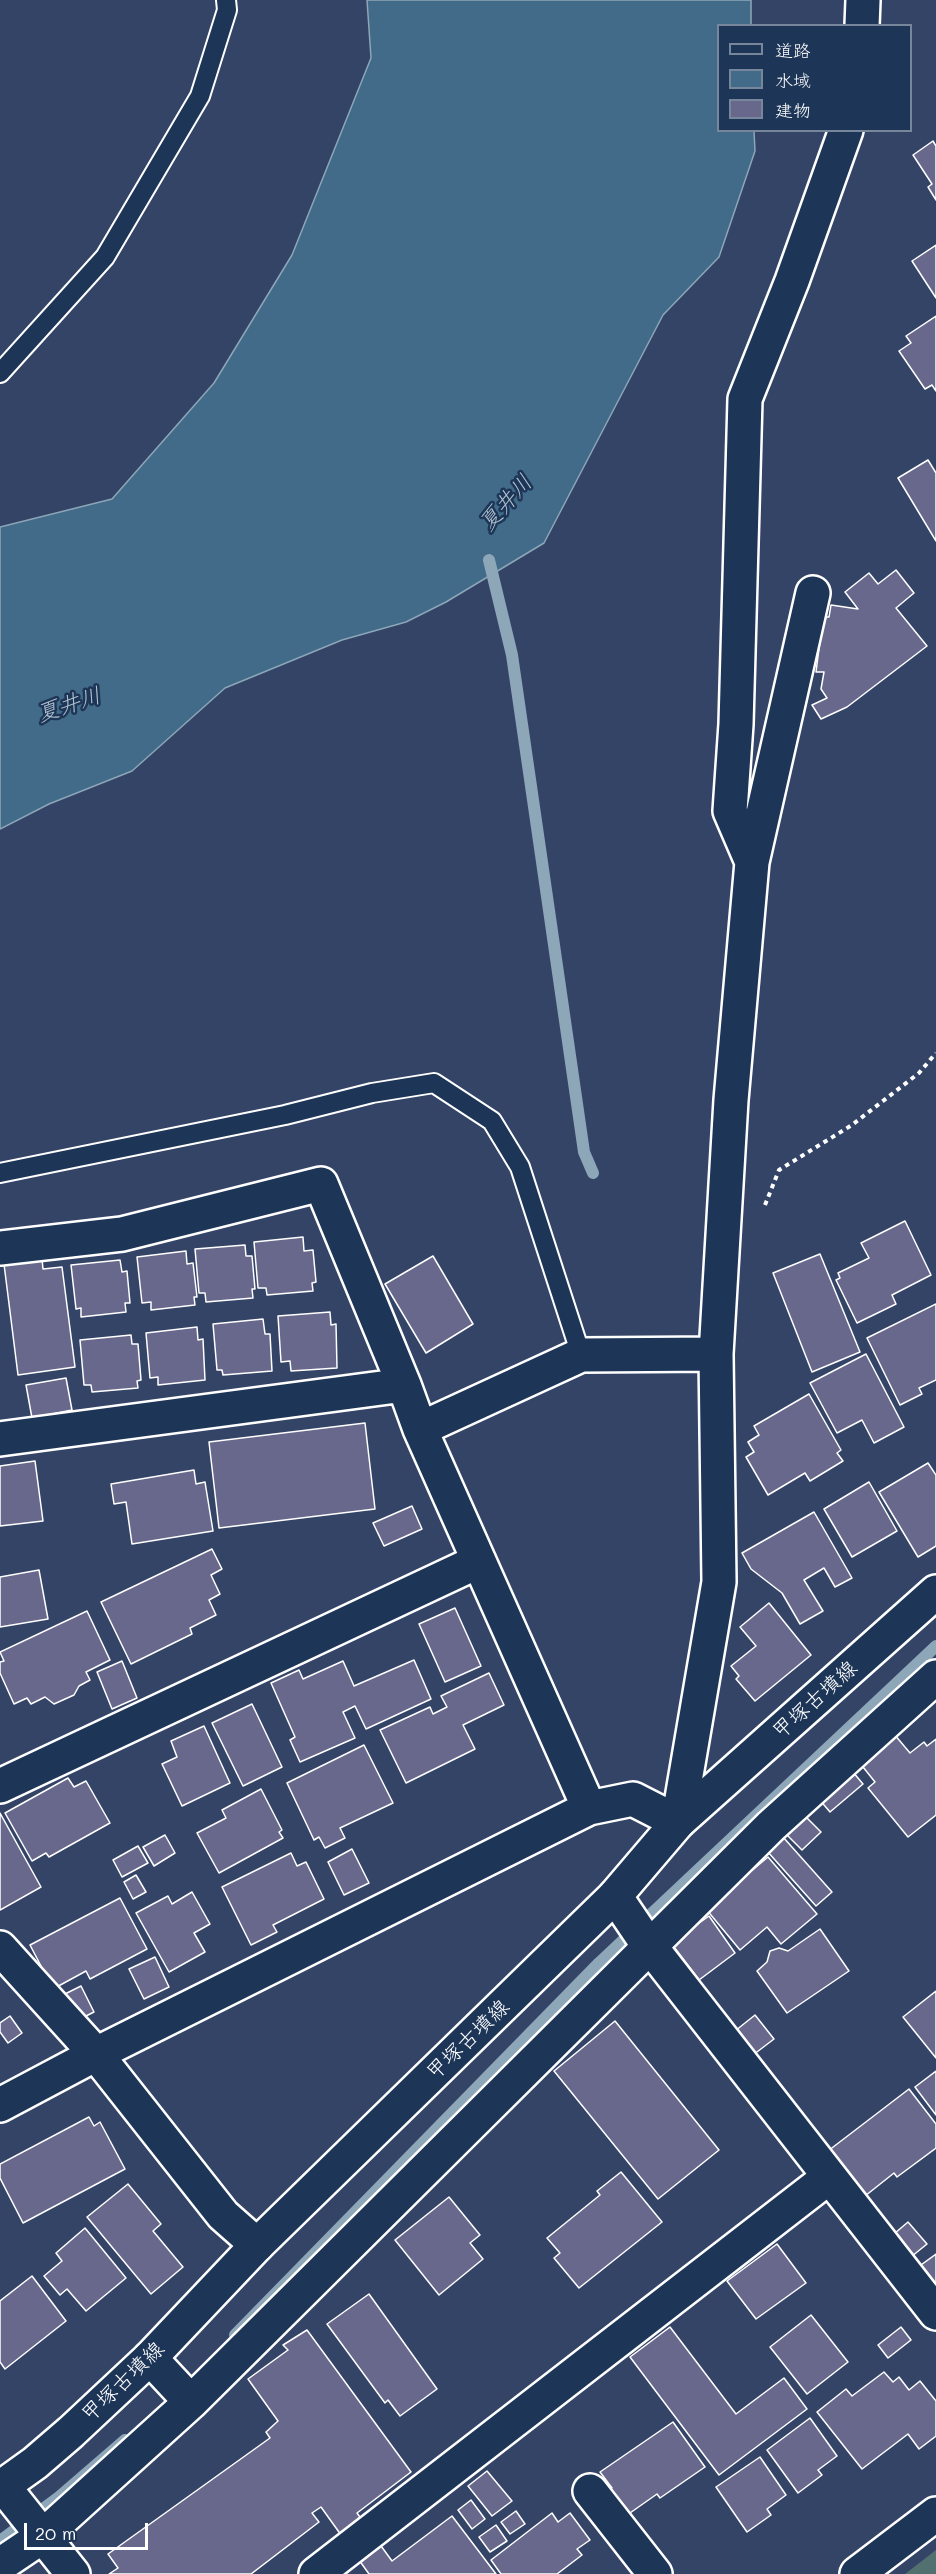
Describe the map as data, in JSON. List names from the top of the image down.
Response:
{
  "streets": {
    "street": ["甲塚古墳線"]
  },
  "water": ["夏井川"],
  "legend": ["道路", "水域", "建物"],
  "scale_bar": "20 m"
}
